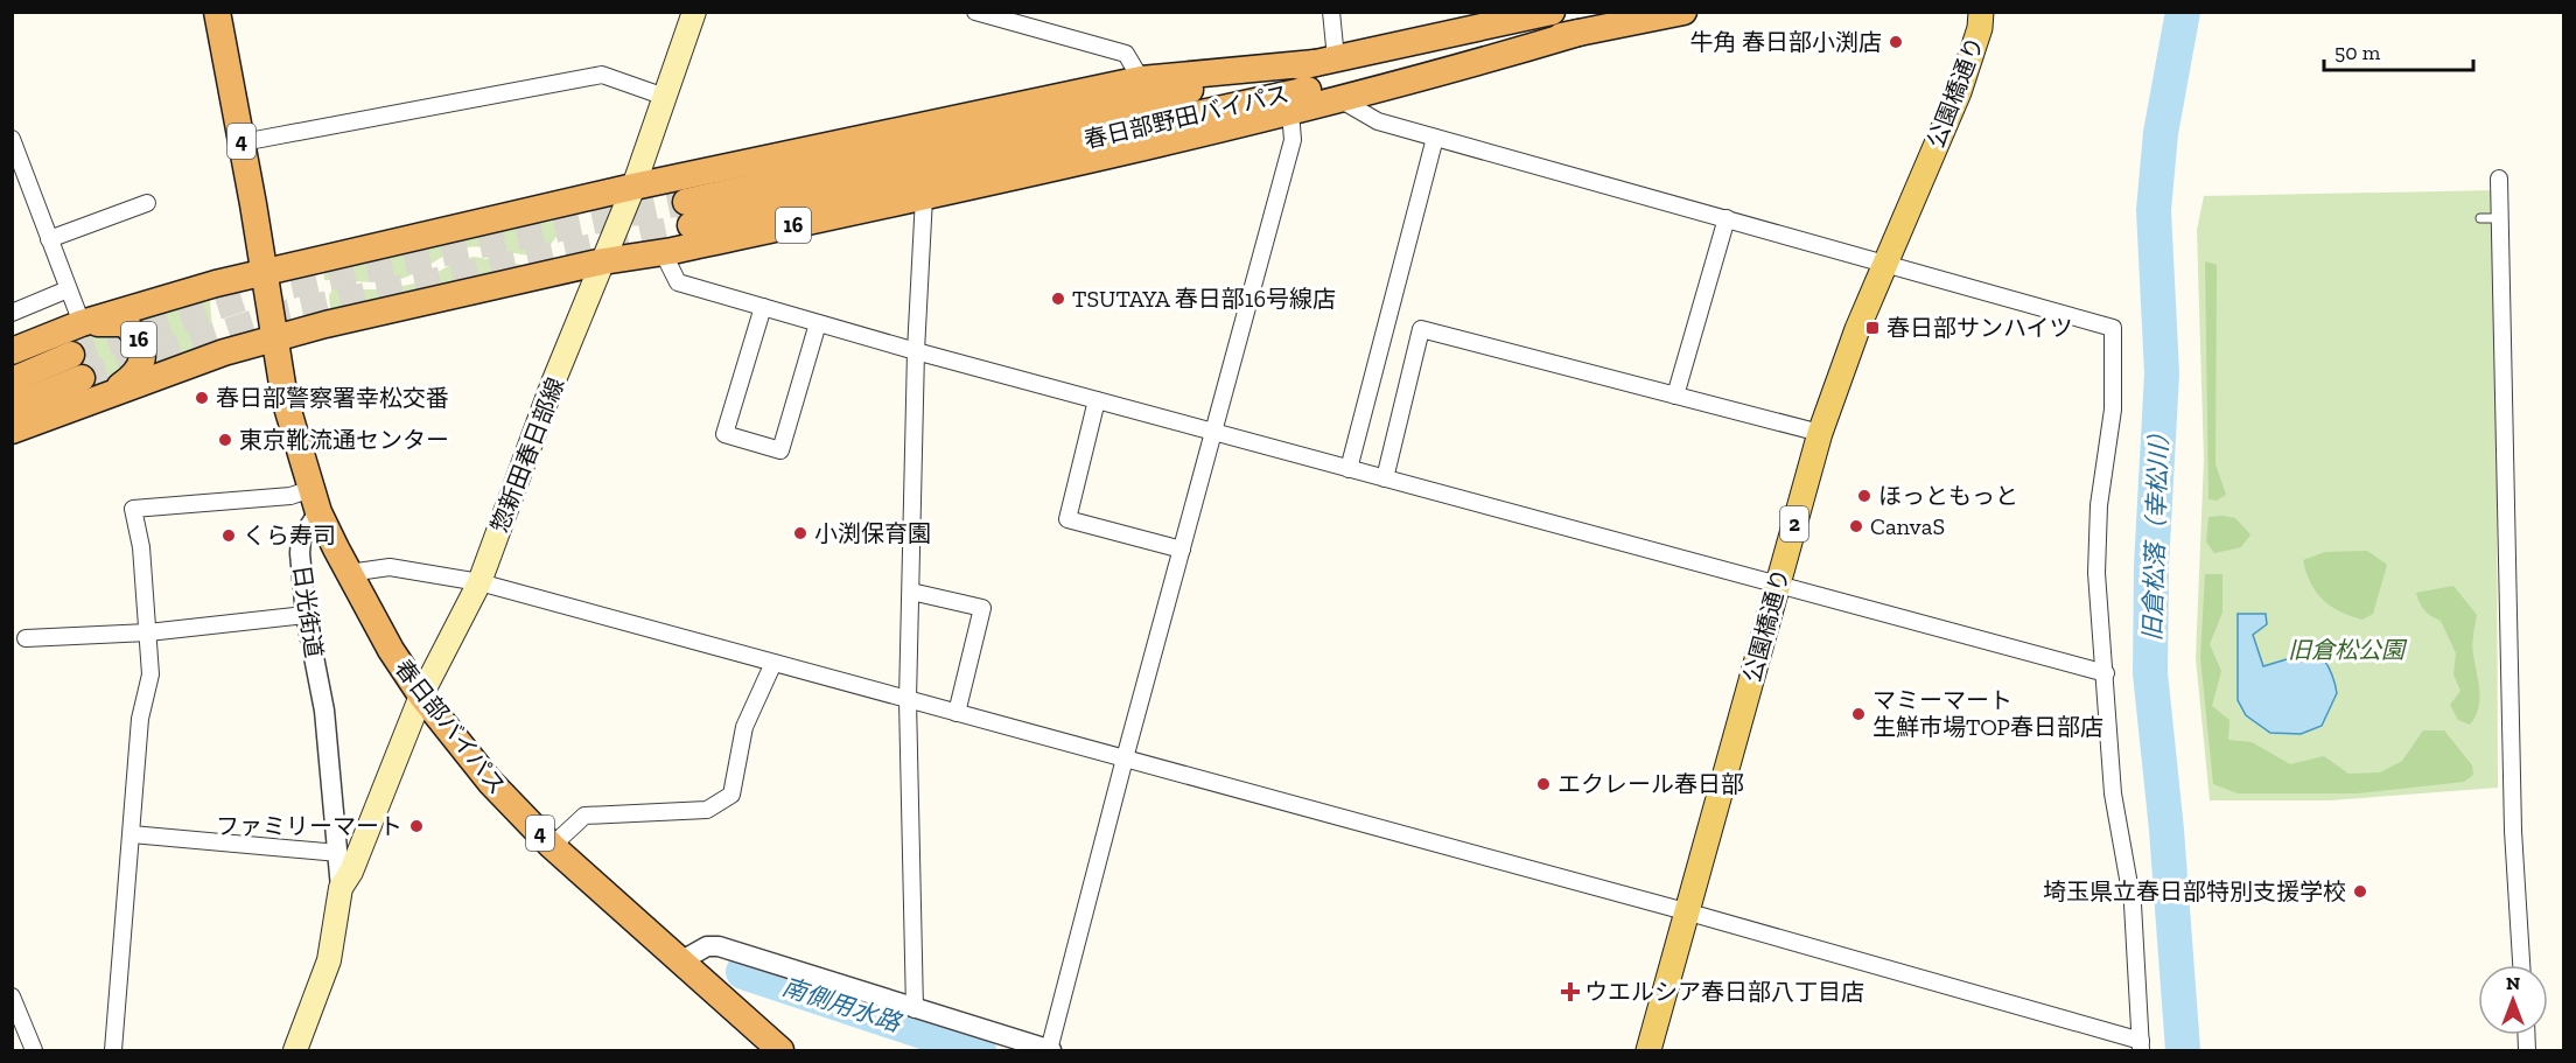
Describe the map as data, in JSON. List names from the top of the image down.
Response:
{
  "streets": {
    "highway": [
      "春日部野田バイパス",
      "4",
      "16",
      "春日部バイパス"
    ],
    "main road": [
      "公園橋通り",
      "惣新田春日部線",
      "2",
      "日光街道"
    ]
  },
  "crossings": [
    ["春日部野田バイパス", "16"],
    ["4", "16"],
    ["4", "日光街道"],
    ["4", "春日部バイパス"],
    ["16", "惣新田春日部線"],
    ["惣新田春日部線", "日光街道"],
    ["惣新田春日部線", "春日部バイパス"],
    ["日光街道", "春日部バイパス"]
  ],
  "water": ["旧倉松落（幸松川）", "南側用水路"],
  "parks": ["旧倉松公園"],
  "places": {
    "other": [
      "牛角 春日部小渕店",
      "TSUTAYA 春日部16号線店",
      "春日部警察署幸松交番",
      "東京靴流通センター",
      "ほっともっと",
      "CanvaS",
      "小渕保育園",
      "くら寿司",
      "マミーマート 生鮮市場TOP春日部店",
      "エクレール春日部",
      "ファミリーマート",
      "埼玉県立春日部特別支援学校"
    ],
    "transit": ["春日部サンハイツ"],
    "health": ["ウエルシア春日部八丁目店"]
  },
  "scale_bar": "50 m",
  "north": "top"
}
